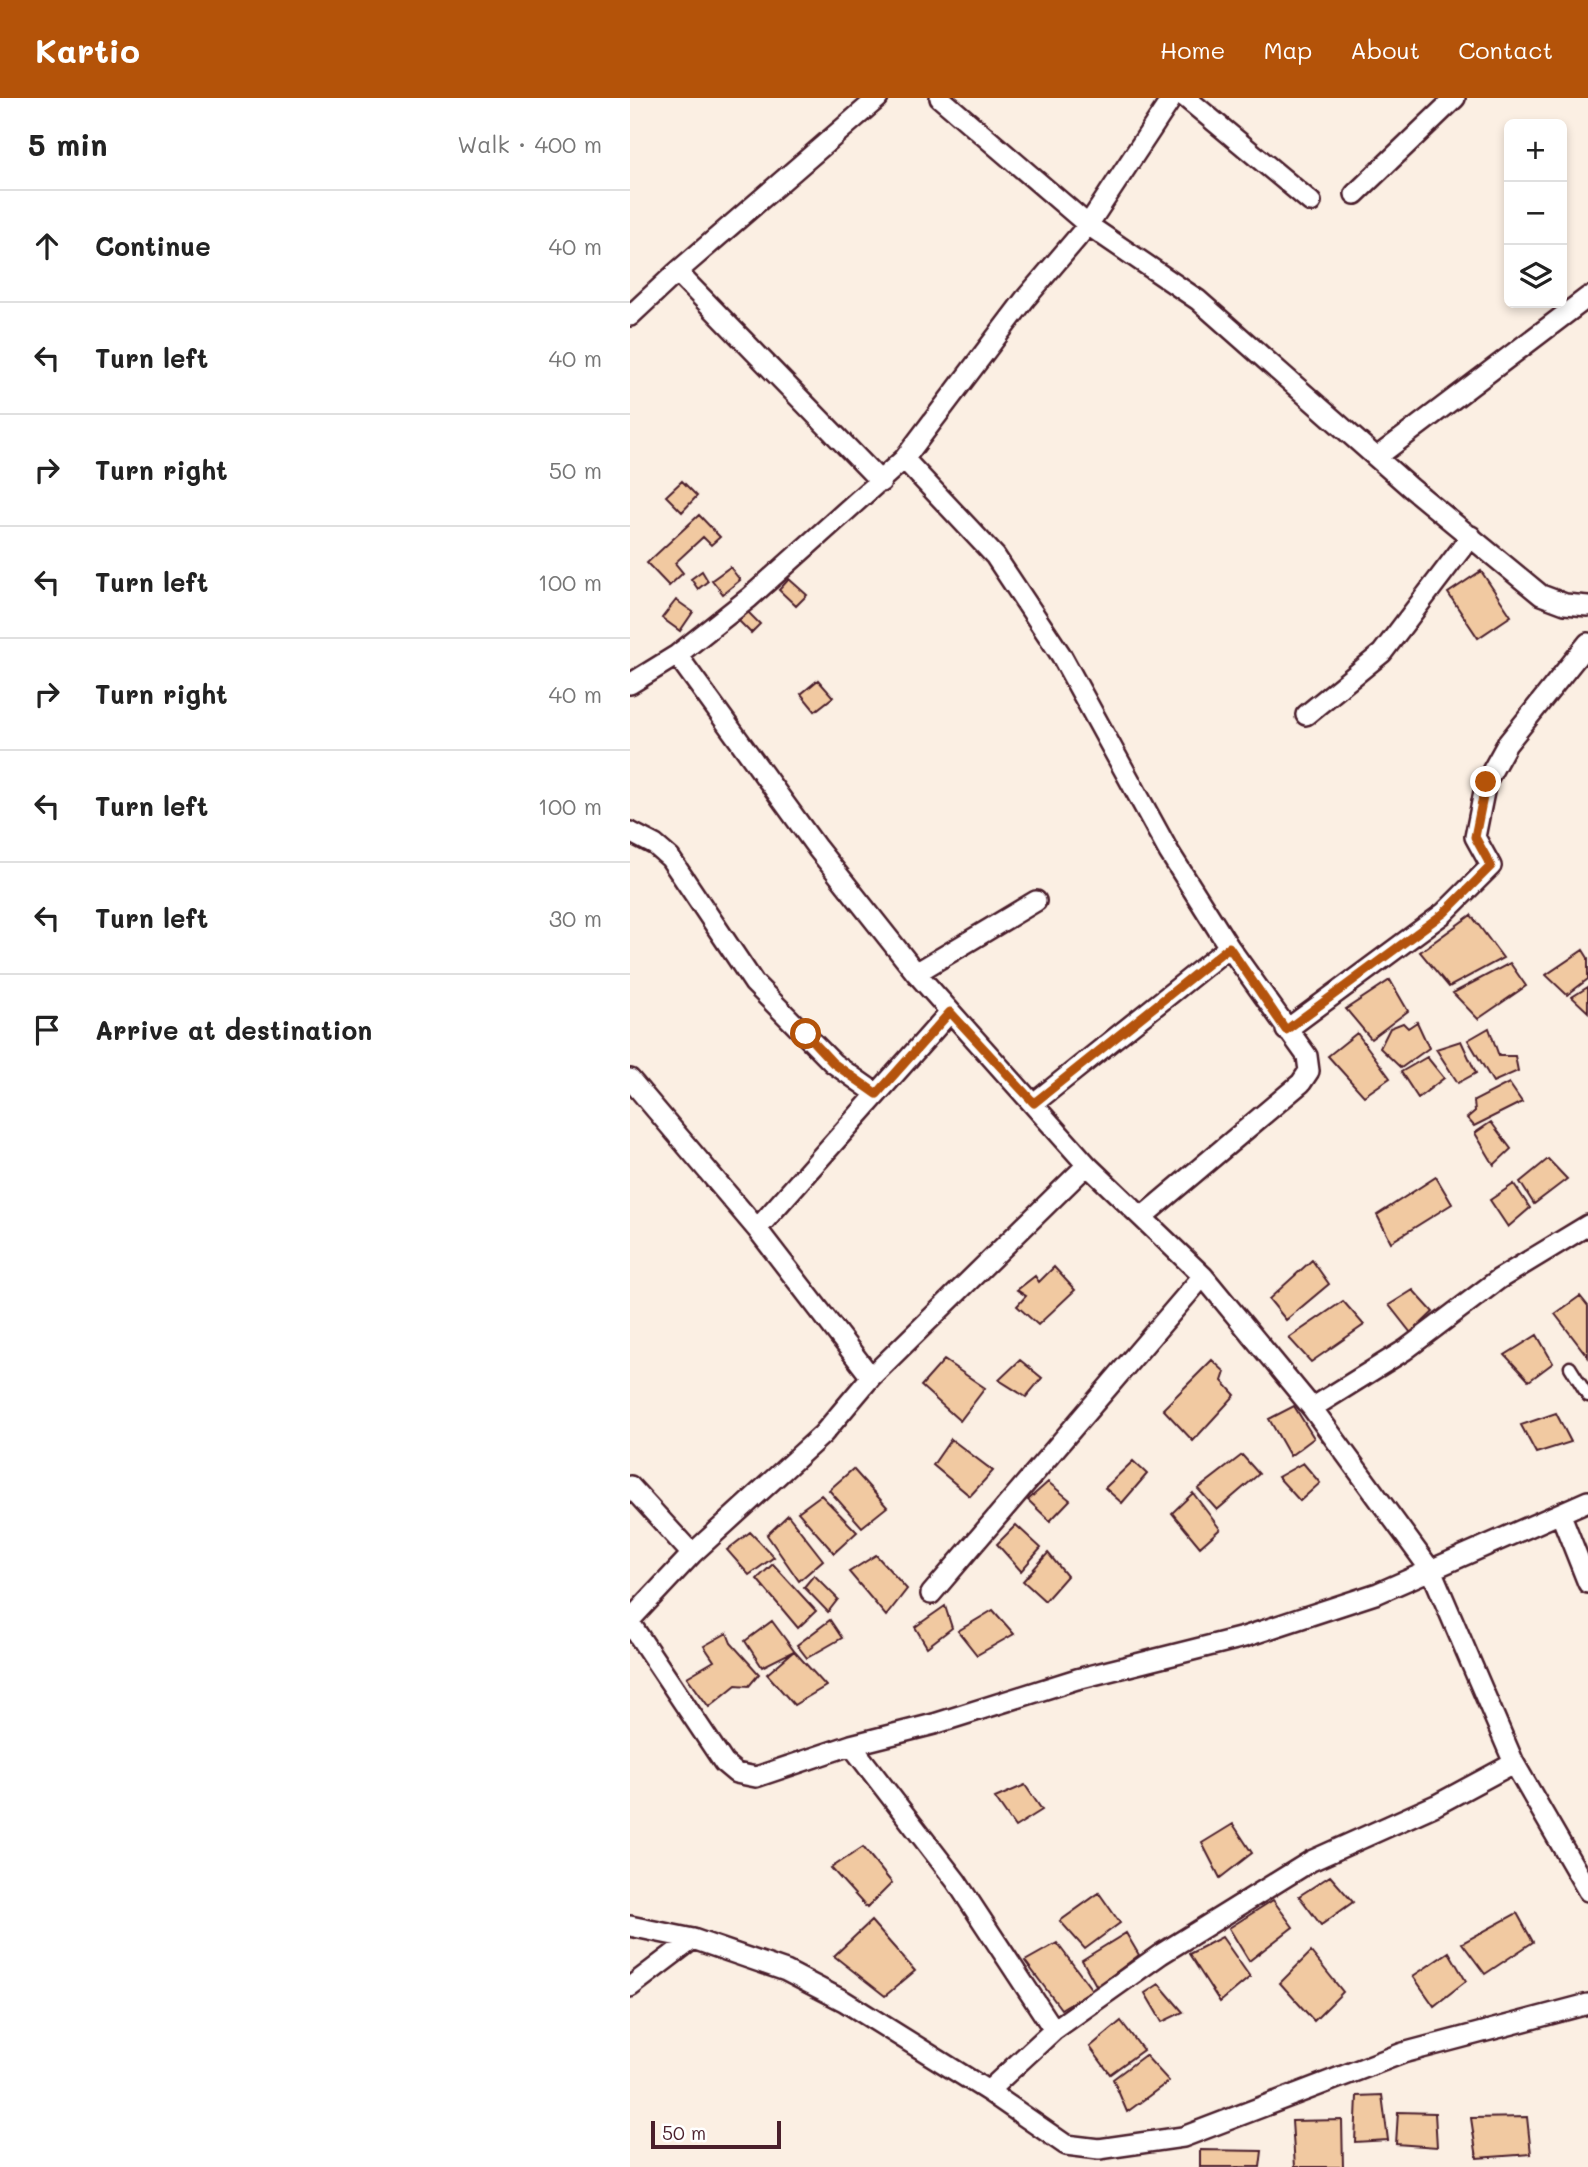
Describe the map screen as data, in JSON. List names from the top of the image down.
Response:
{
  "scale_bar": "50 m",
  "page": {
    "header": "Kartio",
    "nav": [
      "Home",
      "Map",
      "About",
      "Contact"
    ],
    "heading": ["5 min", "Walk · 400 m"],
    "map_buttons": ["+", "−"],
    "list": [
      ["Continue", "40 m"],
      ["Turn left", "40 m"],
      ["Turn right", "50 m"],
      ["Turn left", "100 m"],
      ["Turn right", "40 m"],
      ["Turn left", "100 m"],
      ["Turn left", "30 m"],
      "Arrive at destination"
    ],
    "scale": "50 m"
  }
}
